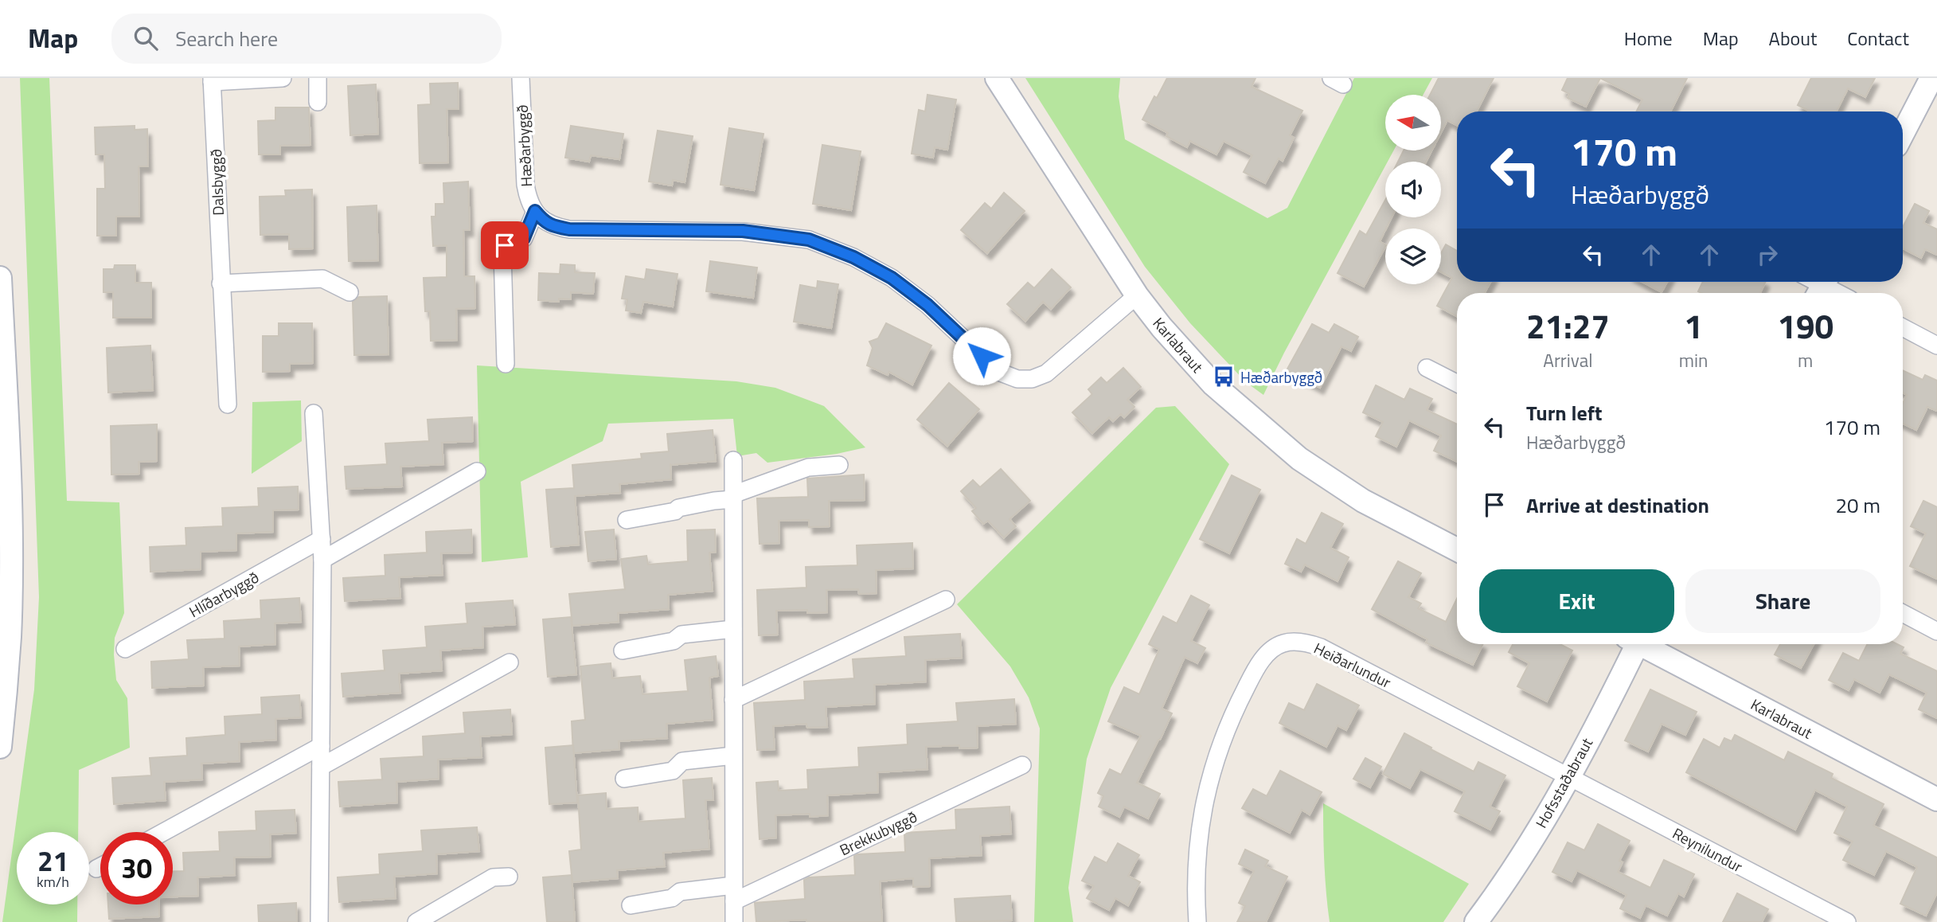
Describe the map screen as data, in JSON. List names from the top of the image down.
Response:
{
  "streets": {
    "street": [
      "Hæðarbyggð",
      "Dalsbyggð",
      "Karlabraut",
      "Hlíðarbyggð",
      "Heiðarlundur",
      "Hofsstaðabraut",
      "Brekkubyggð",
      "Reynilundur"
    ]
  },
  "crossings": [
    ["Heiðarlundur", "Hofsstaðabraut"],
    ["Heiðarlundur", "Reynilundur"],
    ["Hofsstaðabraut", "Reynilundur"]
  ],
  "places": {
    "bus stop": ["Hæðarbyggð"]
  },
  "north": "left",
  "page": {
    "header": "Map",
    "search": "Search here",
    "nav": [
      "Home",
      "Map",
      "About",
      "Contact"
    ],
    "turn": ["170 m", "Hæðarbyggð"],
    "eta": [
      "21:27",
      "Arrival",
      "1",
      "min",
      "190",
      "m"
    ],
    "list": [
      {
        "name": "Turn left",
        "note": "Hæðarbyggð",
        "value": "170 m"
      },
      {
        "name": "Arrive at destination",
        "value": "20 m"
      }
    ],
    "buttons": ["Exit", "Share"],
    "speed": "21 km/h",
    "limit": "30"
  }
}
